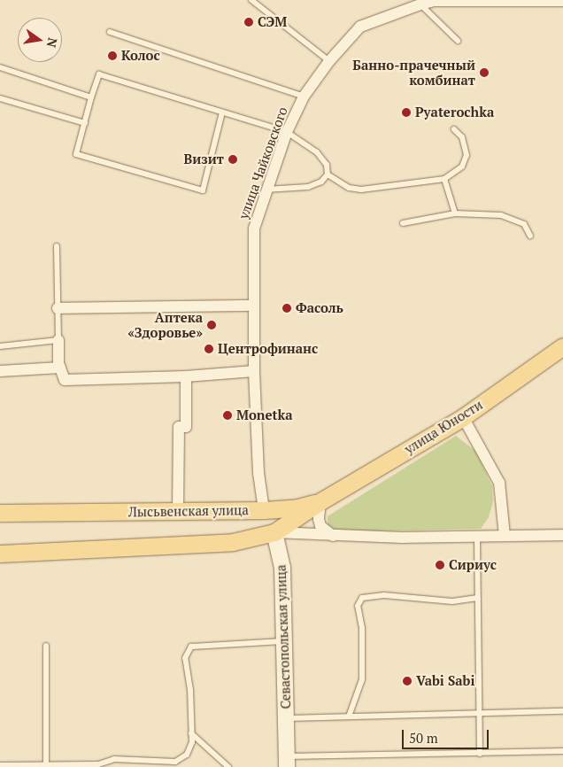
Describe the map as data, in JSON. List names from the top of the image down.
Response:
{
  "streets": {
    "main road": ["улица Юности", "Лысьвенская улица", "Севастопольская улица"],
    "street": ["улица Чайковского"]
  },
  "crossings": [
    ["улица Чайковского", "Лысьвенская улица"],
    ["улица Чайковского", "Севастопольская улица"],
    ["улица Юности", "Лысьвенская улица"],
    ["Лысьвенская улица", "Севастопольская улица"]
  ],
  "places": [
    "СЭМ",
    "Колос",
    "Банно-прачечный комбинат",
    "Pyaterochka",
    "Визит",
    "Фасоль",
    "Аптека «Здоровье»",
    "Центрофинанс",
    "Monetka",
    "Сириус",
    "Vabi Sabi"
  ],
  "scale_bar": "50 m",
  "north": "right"
}
